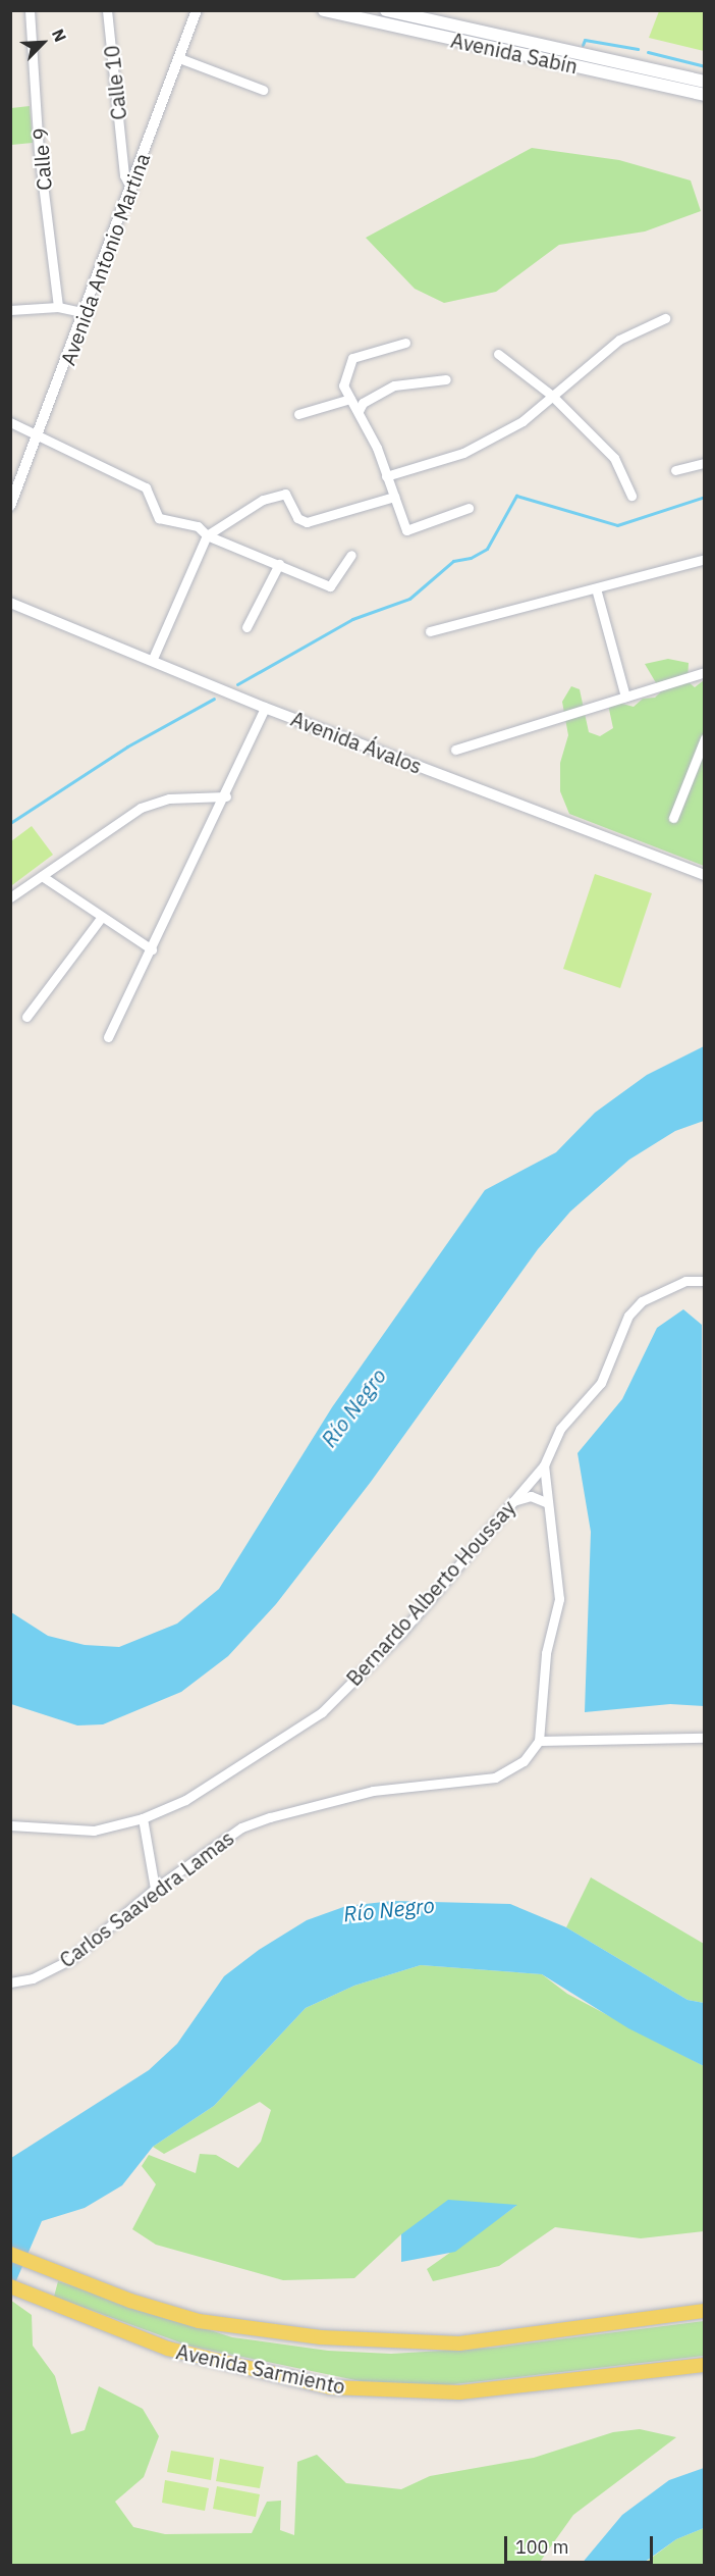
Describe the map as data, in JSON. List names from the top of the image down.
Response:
{
  "streets": {
    "main road": ["Avenida Sabín", "Avenida Sarmiento"],
    "street": [
      "Calle 10",
      "Calle 9",
      "Avenida Antonio Martina",
      "Avenida Ávalos",
      "Bernardo Alberto Houssay",
      "Carlos Saavedra Lamas"
    ]
  },
  "crossings": [
    ["Calle 10", "Avenida Antonio Martina"]
  ],
  "water": ["Río Negro"],
  "scale_bar": "100 m",
  "north": "top right"
}
